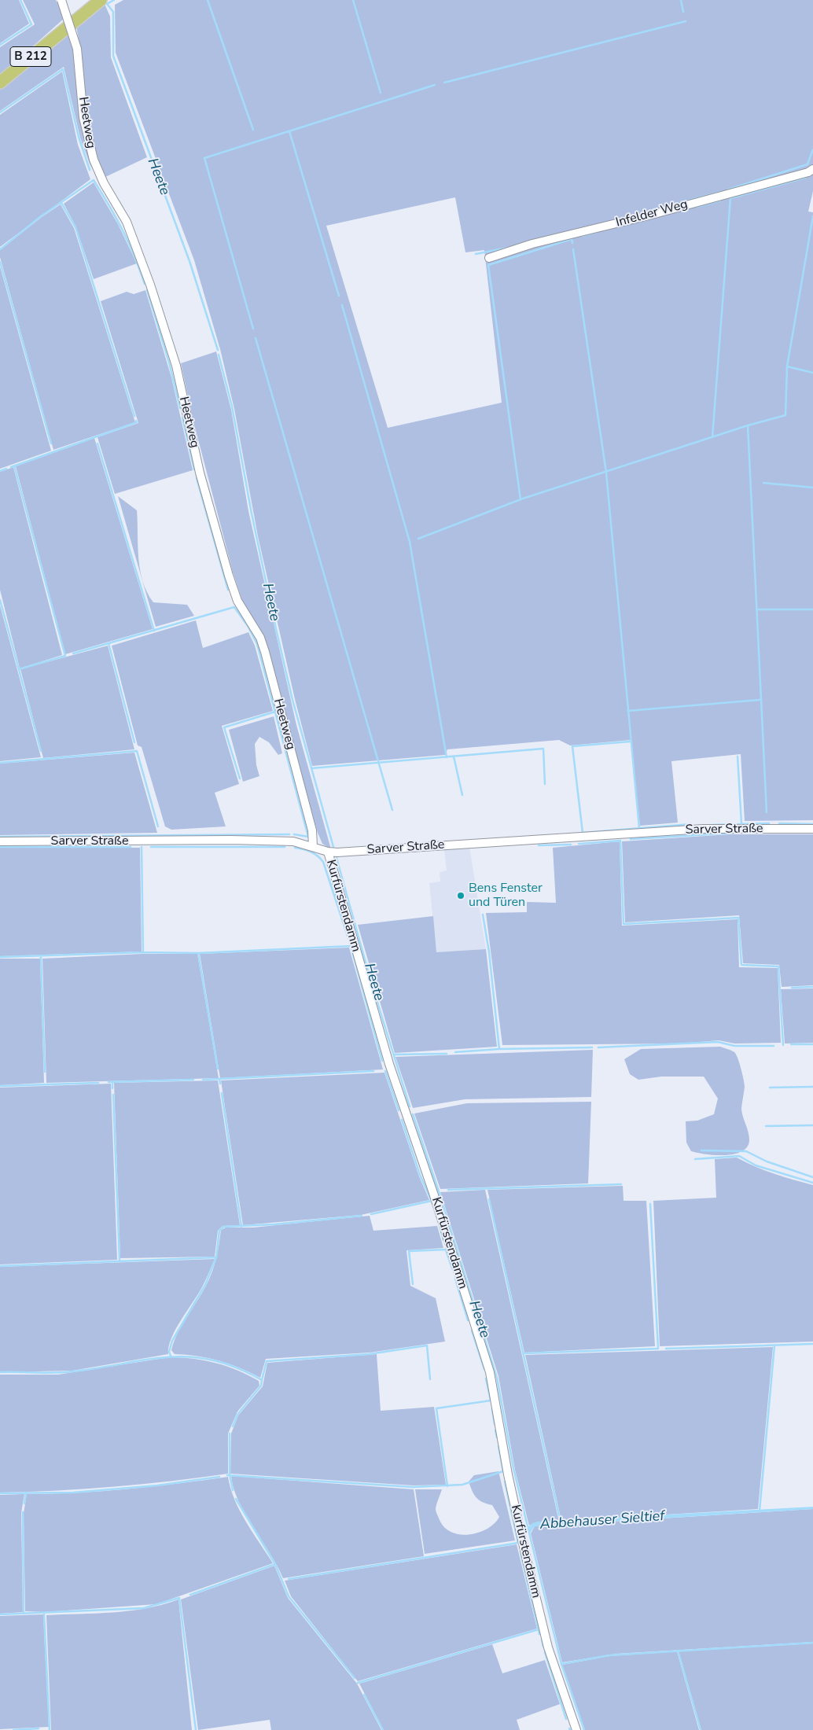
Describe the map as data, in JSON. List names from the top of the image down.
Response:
{
  "streets": {
    "main road": ["B 212"],
    "street": [
      "Heetweg",
      "Infelder Weg",
      "Sarver Straße",
      "Kurfürstendamm"
    ]
  },
  "crossings": [
    ["Heetweg", "Sarver Straße"],
    ["Sarver Straße", "Kurfürstendamm"]
  ],
  "water": ["Heete", "Abbehauser Sieltief"],
  "places": ["Bens Fenster und Türen"]
}
